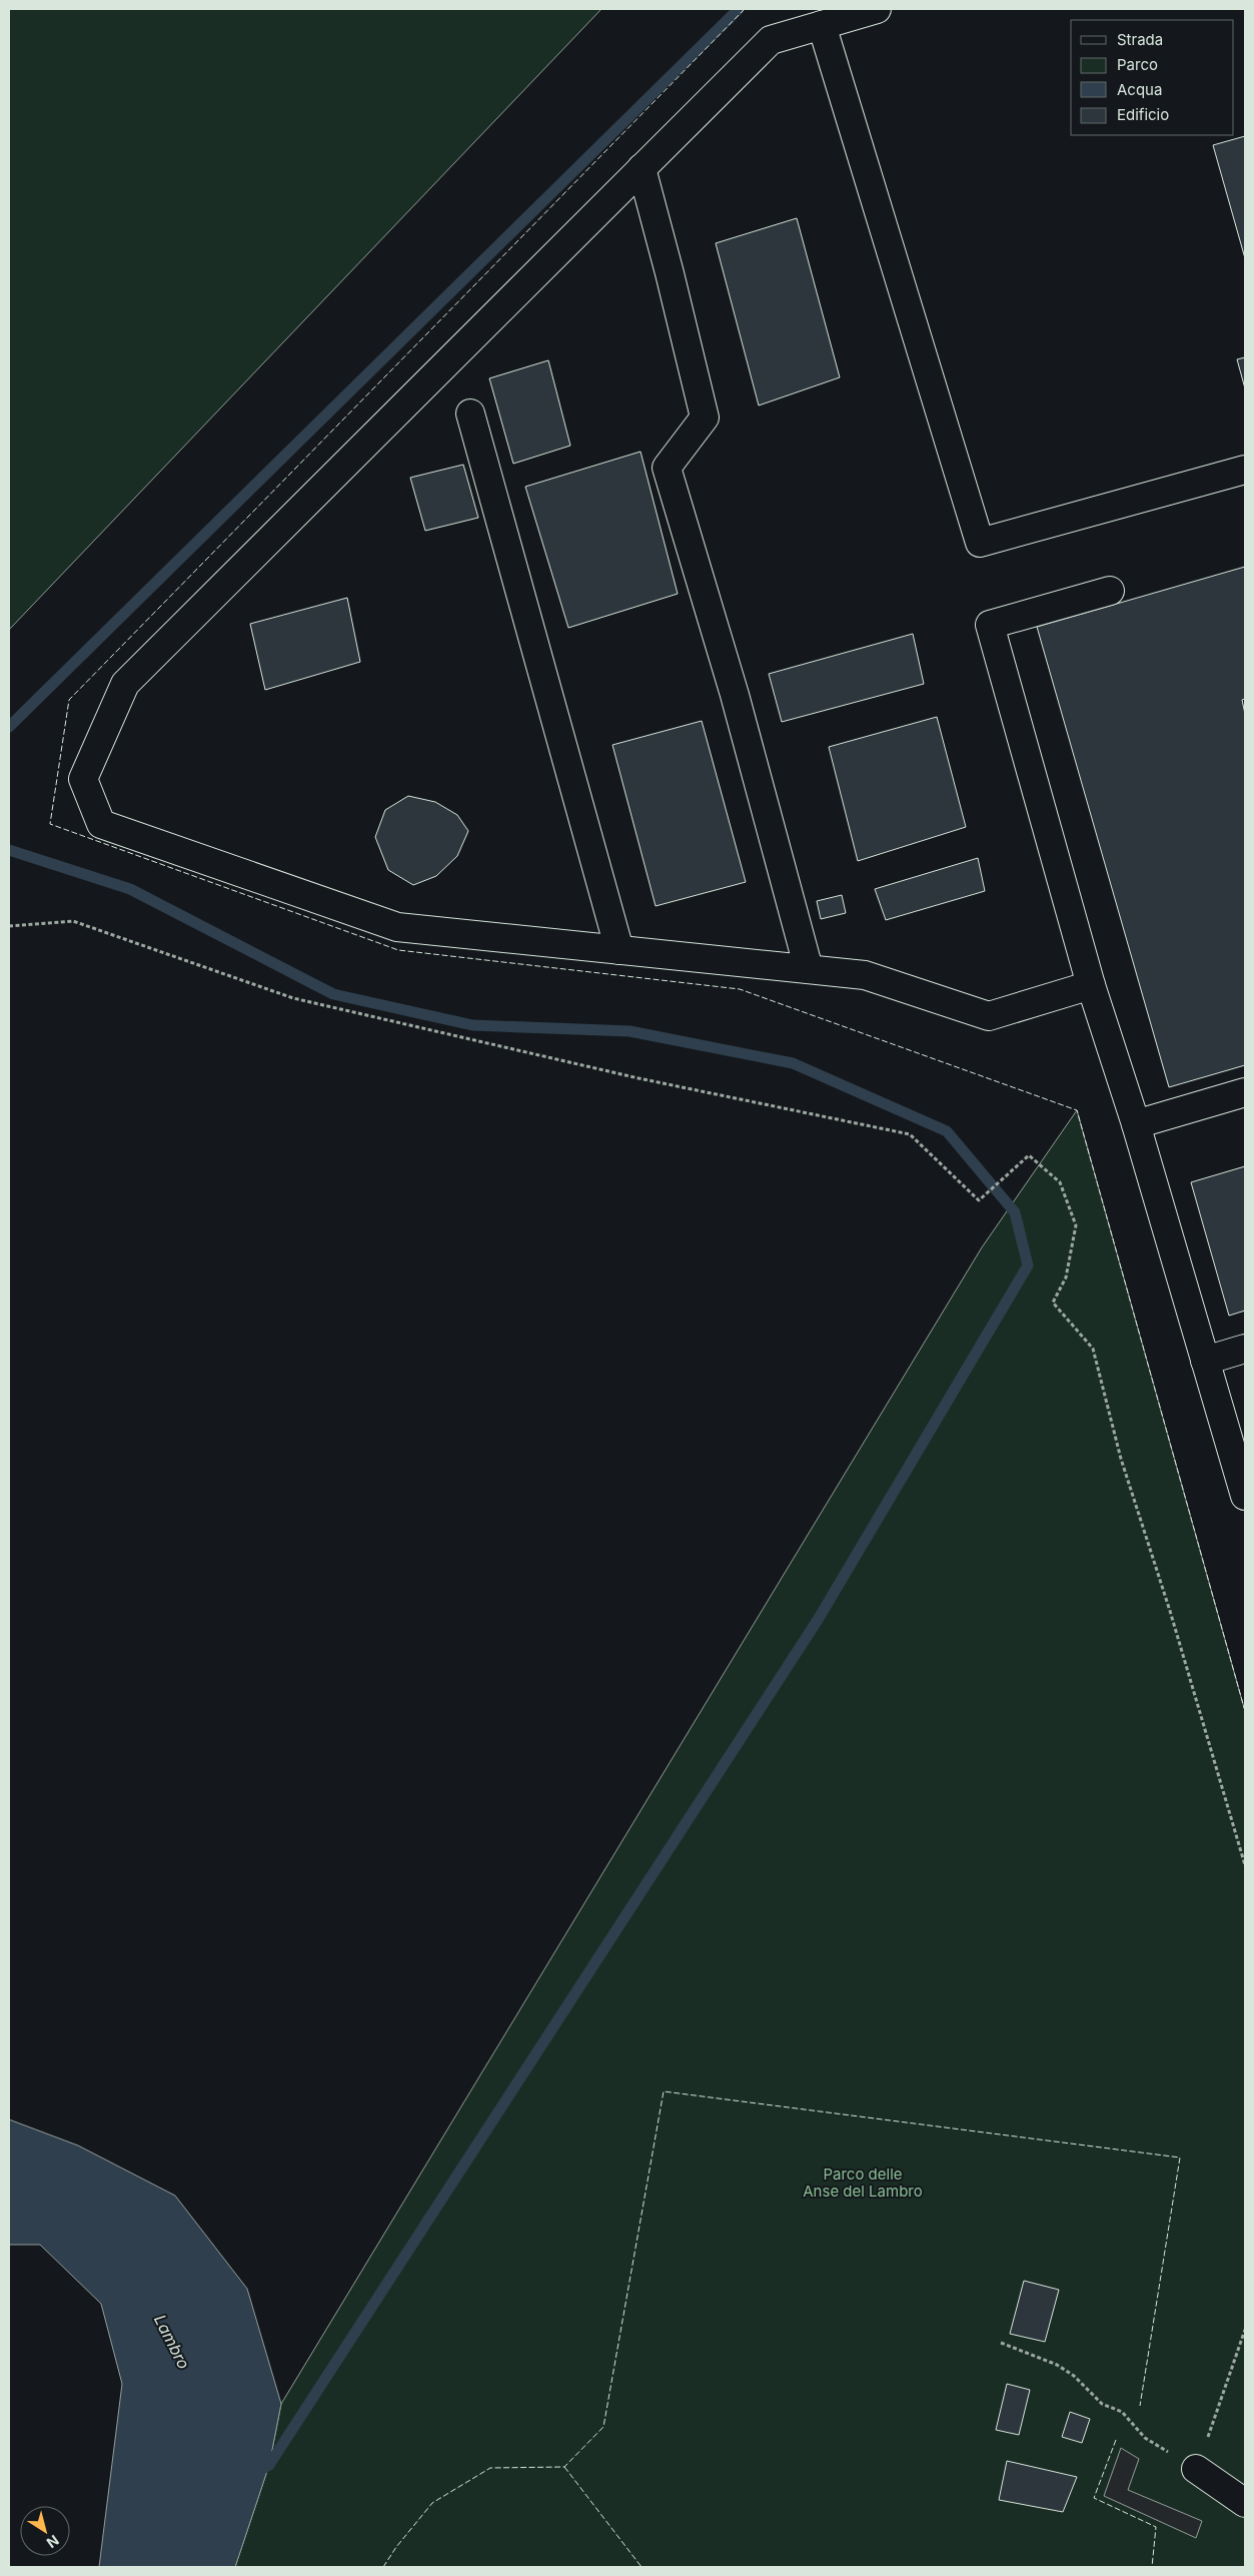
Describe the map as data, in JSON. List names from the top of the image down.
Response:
{
  "water": ["Lambro"],
  "parks": ["Parco delle Anse del Lambro"],
  "legend": [
    "Strada",
    "Parco",
    "Acqua",
    "Edificio"
  ],
  "north": "bottom right"
}
